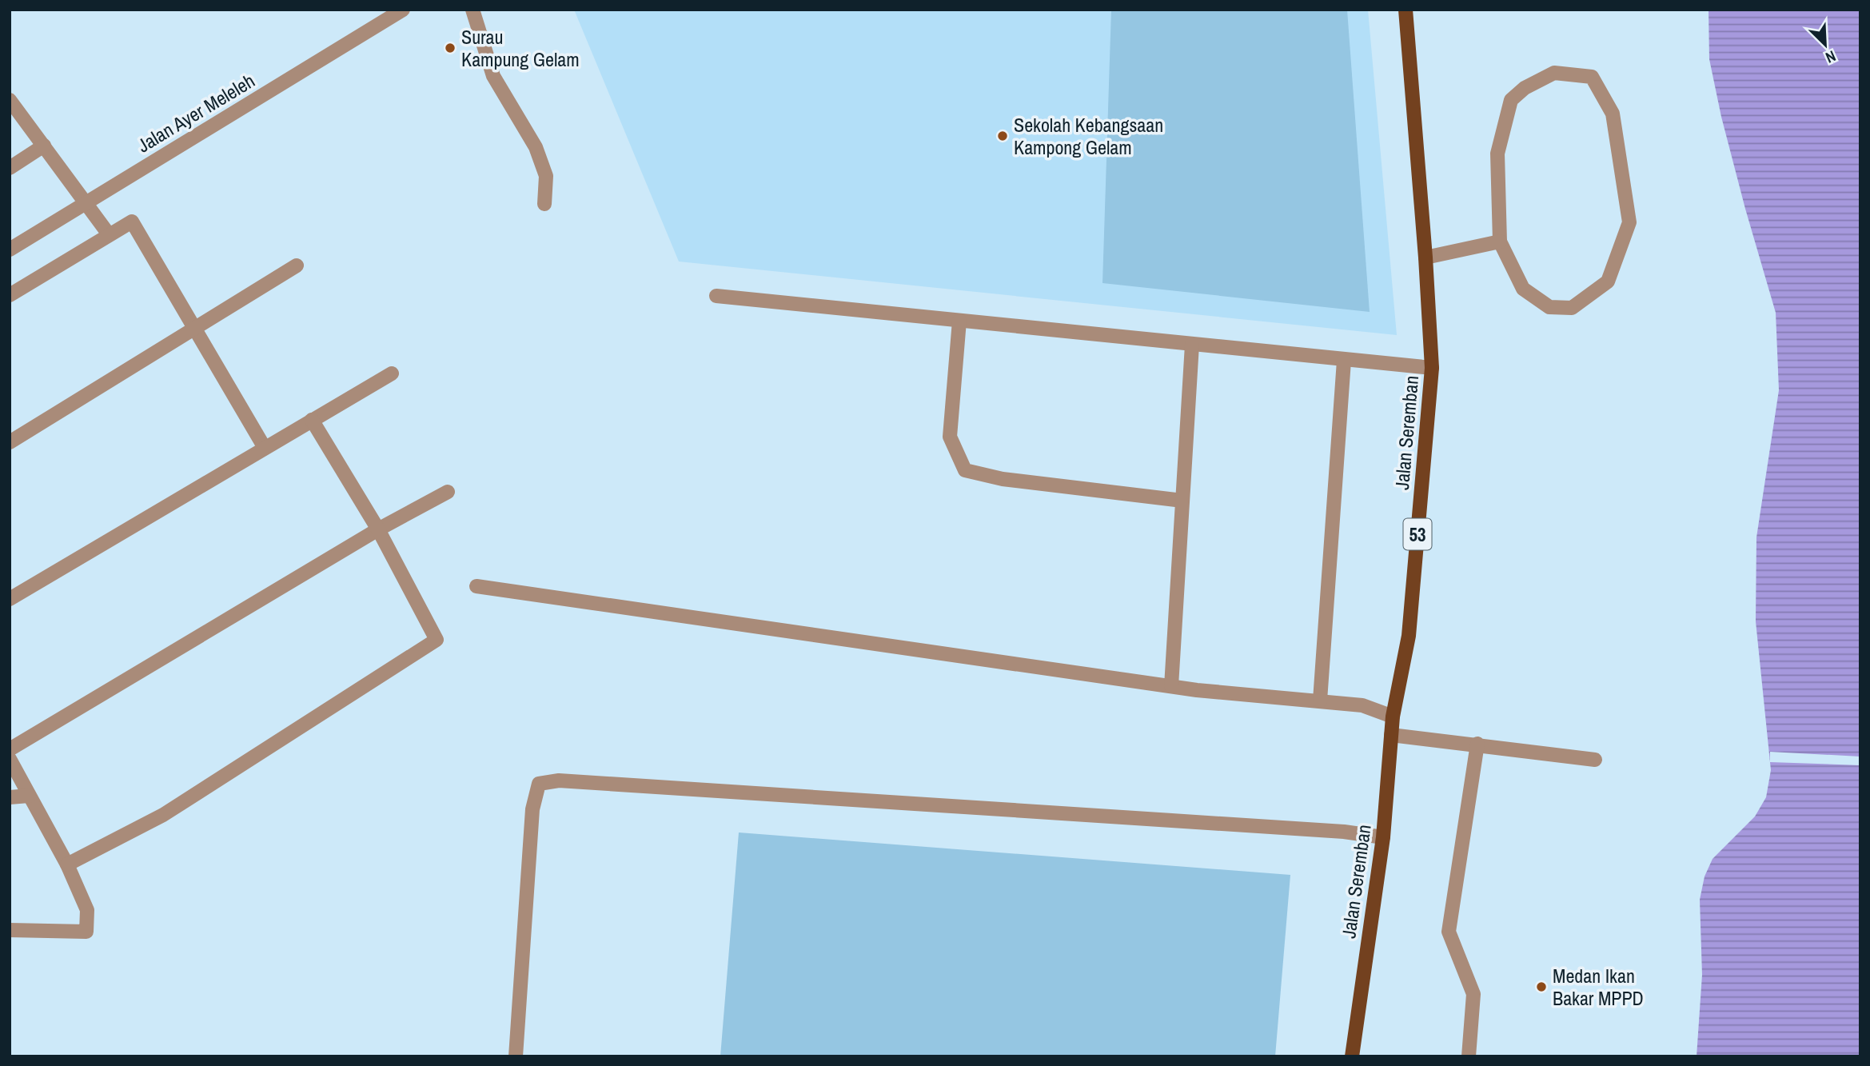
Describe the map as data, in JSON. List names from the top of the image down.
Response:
{
  "streets": {
    "main road": ["Jalan Seremban", "53"],
    "street": ["Jalan Ayer Meleleh"]
  },
  "places": ["Surau Kampung Gelam", "Sekolah Kebangsaan Kampong Gelam", "Medan Ikan Bakar MPPD"],
  "north": "bottom right"
}
